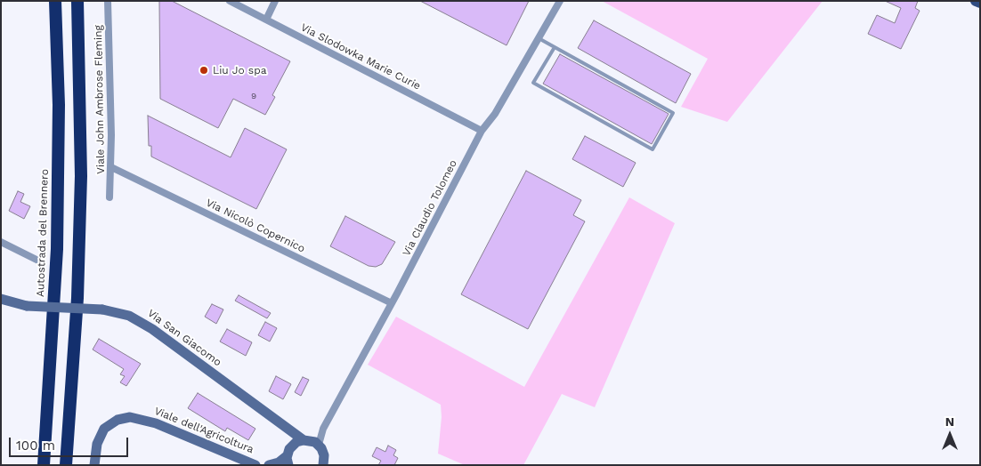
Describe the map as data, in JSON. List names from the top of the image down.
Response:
{
  "streets": {
    "highway": ["Autostrada del Brennero"],
    "street": [
      "Via Slodowka Marie Curie",
      "Viale John Ambrose Fleming",
      "Via Claudio Tolomeo",
      "Via Nicolò Copernico",
      "Via San Giacomo",
      "Viale dell'Agricoltura"
    ]
  },
  "crossings": [
    ["Via Slodowka Marie Curie", "Via Claudio Tolomeo"],
    ["Viale John Ambrose Fleming", "Via Nicolò Copernico"],
    ["Via Claudio Tolomeo", "Via Nicolò Copernico"],
    ["Via Claudio Tolomeo", "Via San Giacomo"]
  ],
  "places": ["Liu Jo spa"],
  "house_numbers": ["9"],
  "scale_bar": "100 m",
  "north": "top"
}
